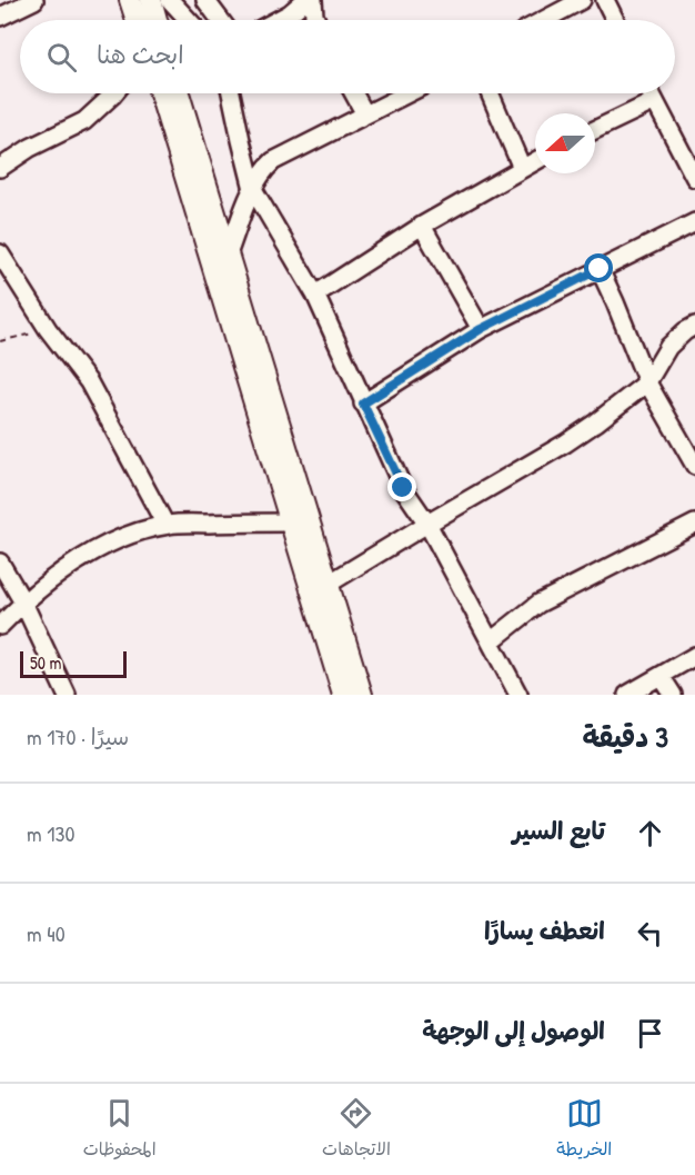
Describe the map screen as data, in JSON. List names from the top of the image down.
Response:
{
  "scale_bar": "50 m",
  "north": "left",
  "page": {
    "search": "ابحث هنا",
    "scale": "50 m",
    "heading": ["3 دقيقة", "سيرًا · 170 m"],
    "list": [
      ["تابع السير", "130 m"],
      ["انعطف يسارًا", "40 m"],
      "الوصول إلى الوجهة"
    ],
    "nav": ["الخريطة", "الاتجاهات", "المحفوظات"]
  }
}
